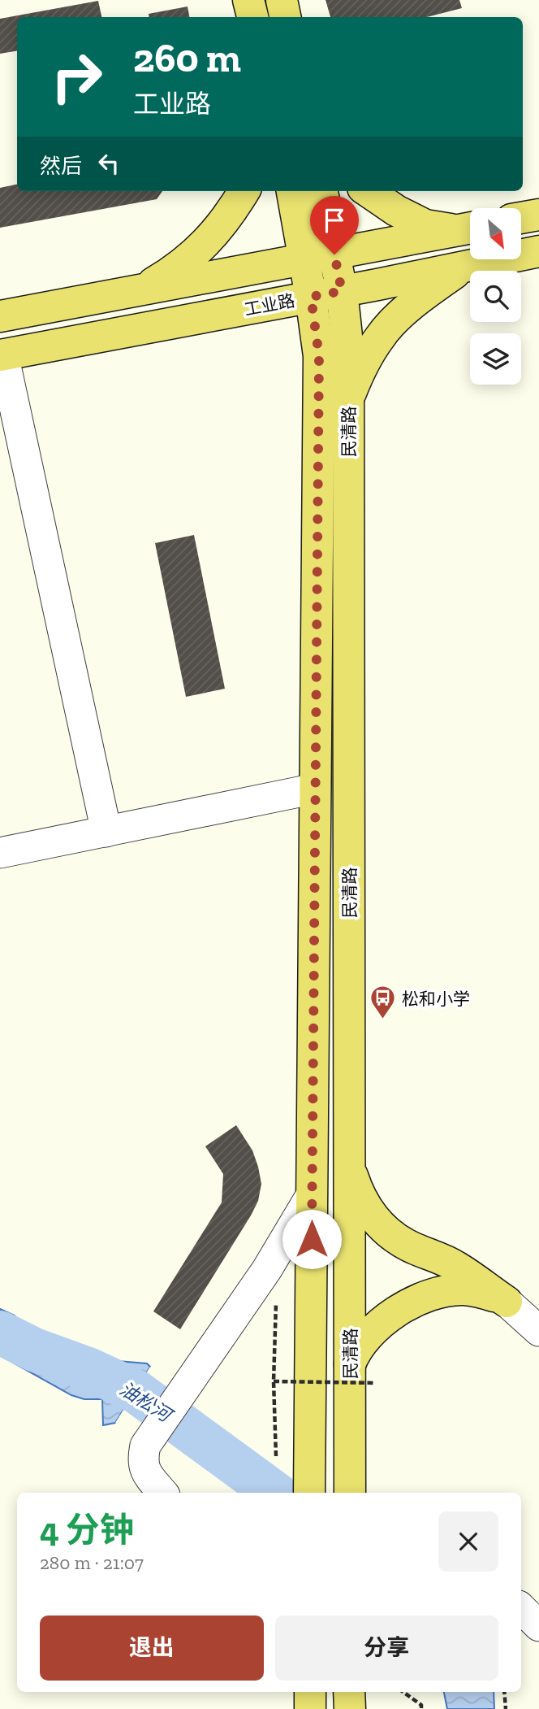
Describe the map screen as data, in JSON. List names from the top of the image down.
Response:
{
  "streets": {
    "main road": ["工业路", "民清路"]
  },
  "crossings": [
    ["工业路", "民清路"]
  ],
  "water": ["油松河"],
  "places": {
    "bus stop": ["松和小学"]
  },
  "north": "bottom right",
  "page": {
    "turn": ["260 m", "工业路"],
    "then": "然后",
    "heading": ["4 分钟", "280 m · 21:07"],
    "buttons": ["退出", "分享"]
  }
}
